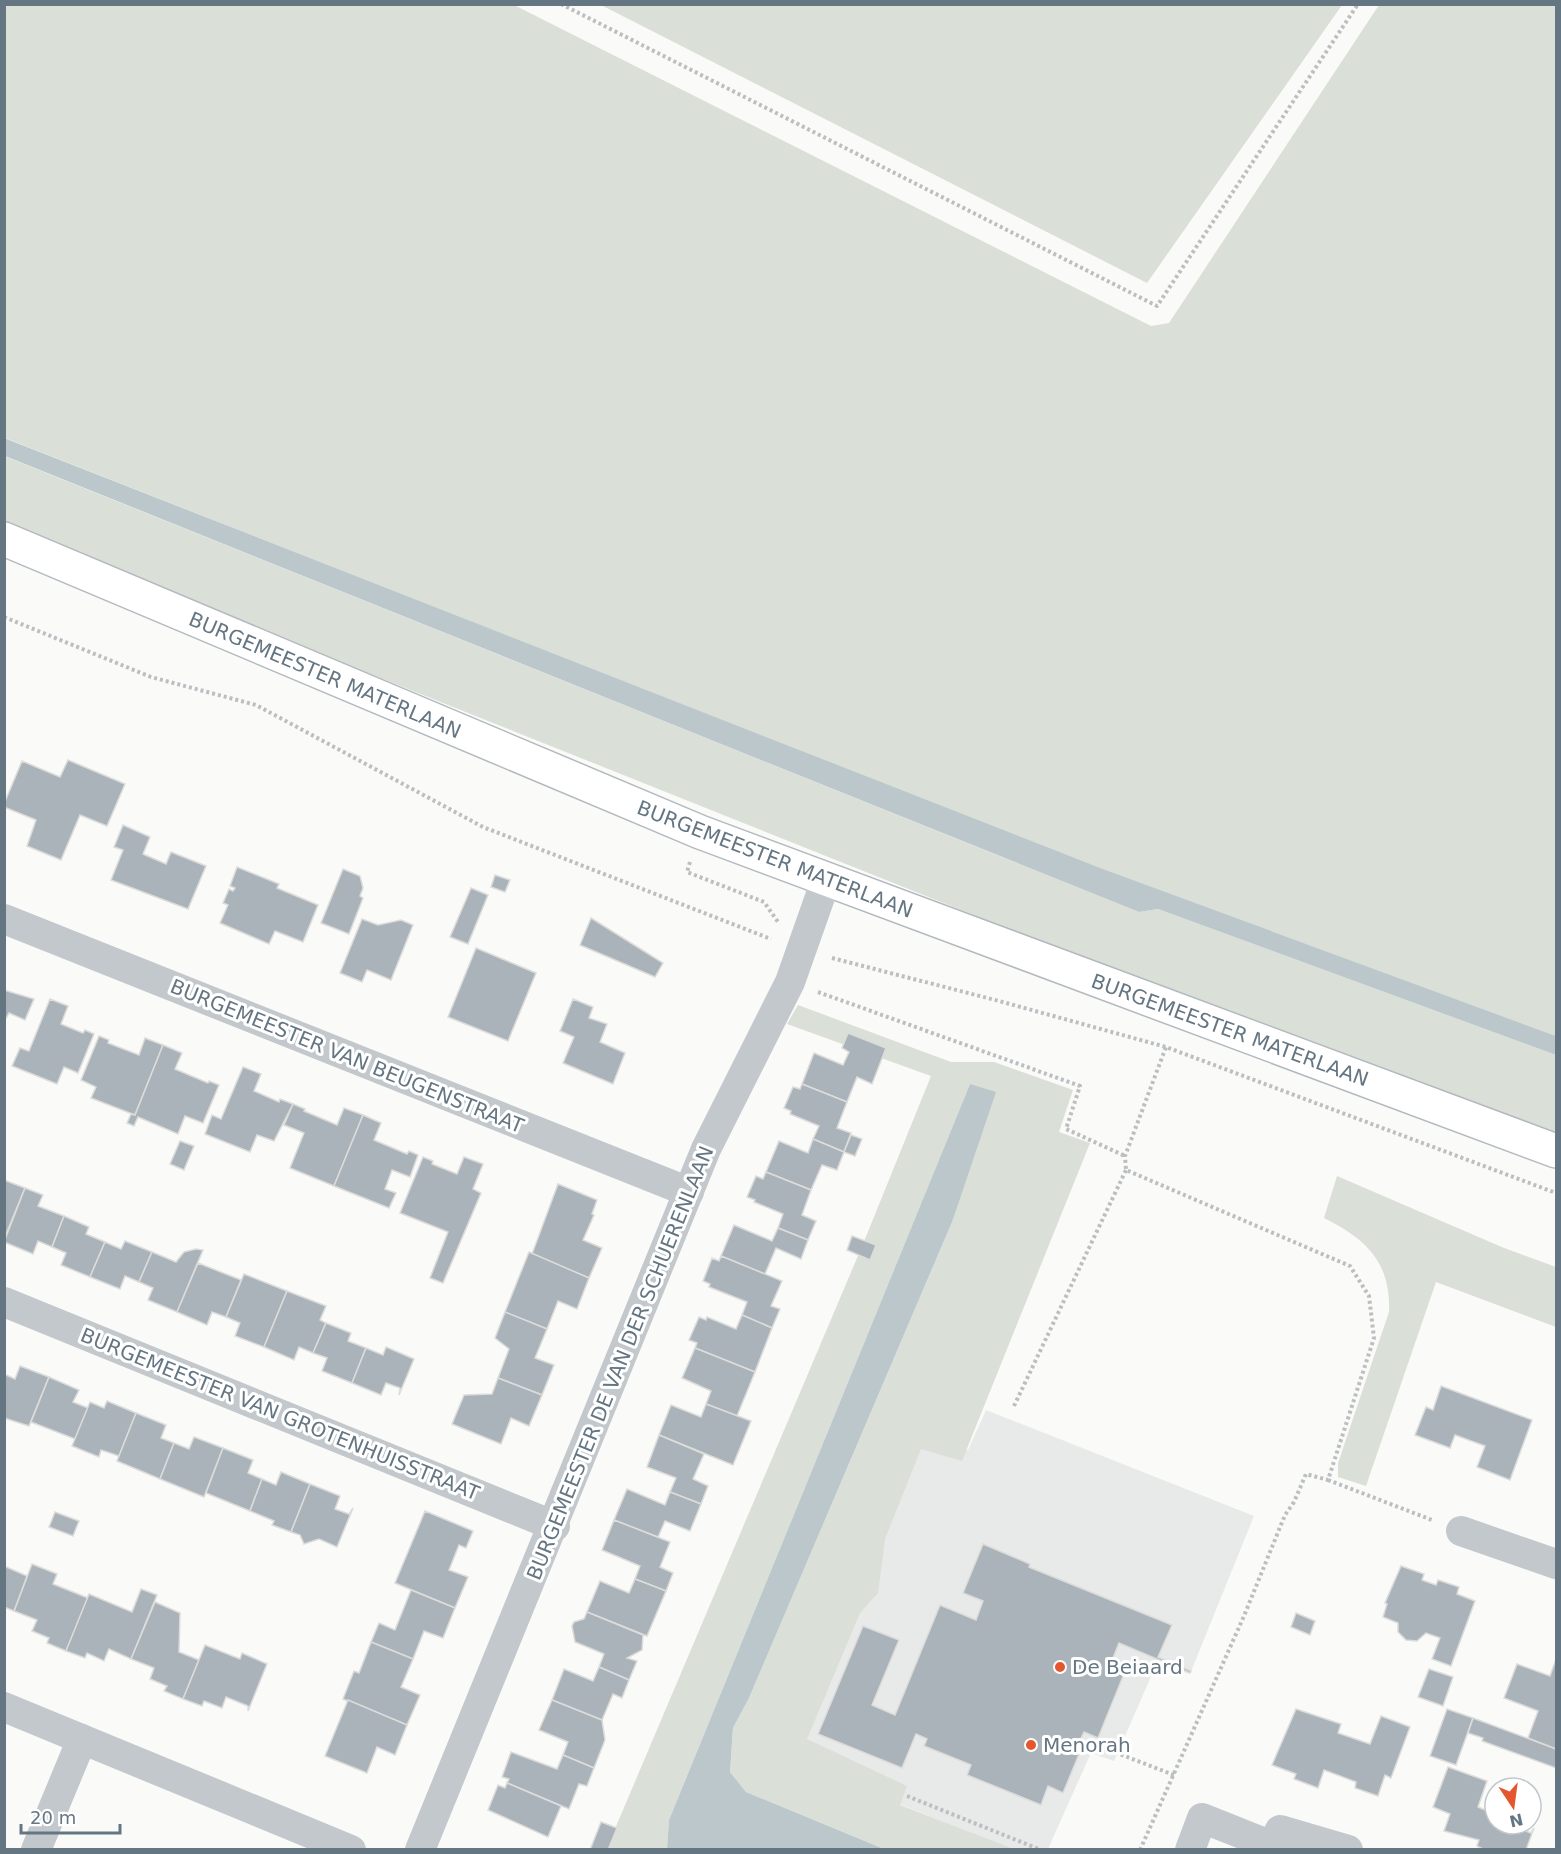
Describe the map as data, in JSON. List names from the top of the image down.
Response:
{
  "streets": {
    "main road": ["BURGEMEESTER MATERLAAN"],
    "street": ["BURGEMEESTER VAN BEUGENSTRAAT", "BURGEMEESTER DE VAN DER SCHUERENLAAN", "BURGEMEESTER VAN GROTENHUISSTRAAT"]
  },
  "crossings": [
    ["BURGEMEESTER MATERLAAN", "BURGEMEESTER DE VAN DER SCHUERENLAAN"],
    ["BURGEMEESTER VAN BEUGENSTRAAT", "BURGEMEESTER DE VAN DER SCHUERENLAAN"],
    ["BURGEMEESTER DE VAN DER SCHUERENLAAN", "BURGEMEESTER VAN GROTENHUISSTRAAT"]
  ],
  "places": ["De Beiaard", "Menorah"],
  "scale_bar": "20 m",
  "north": "bottom"
}
